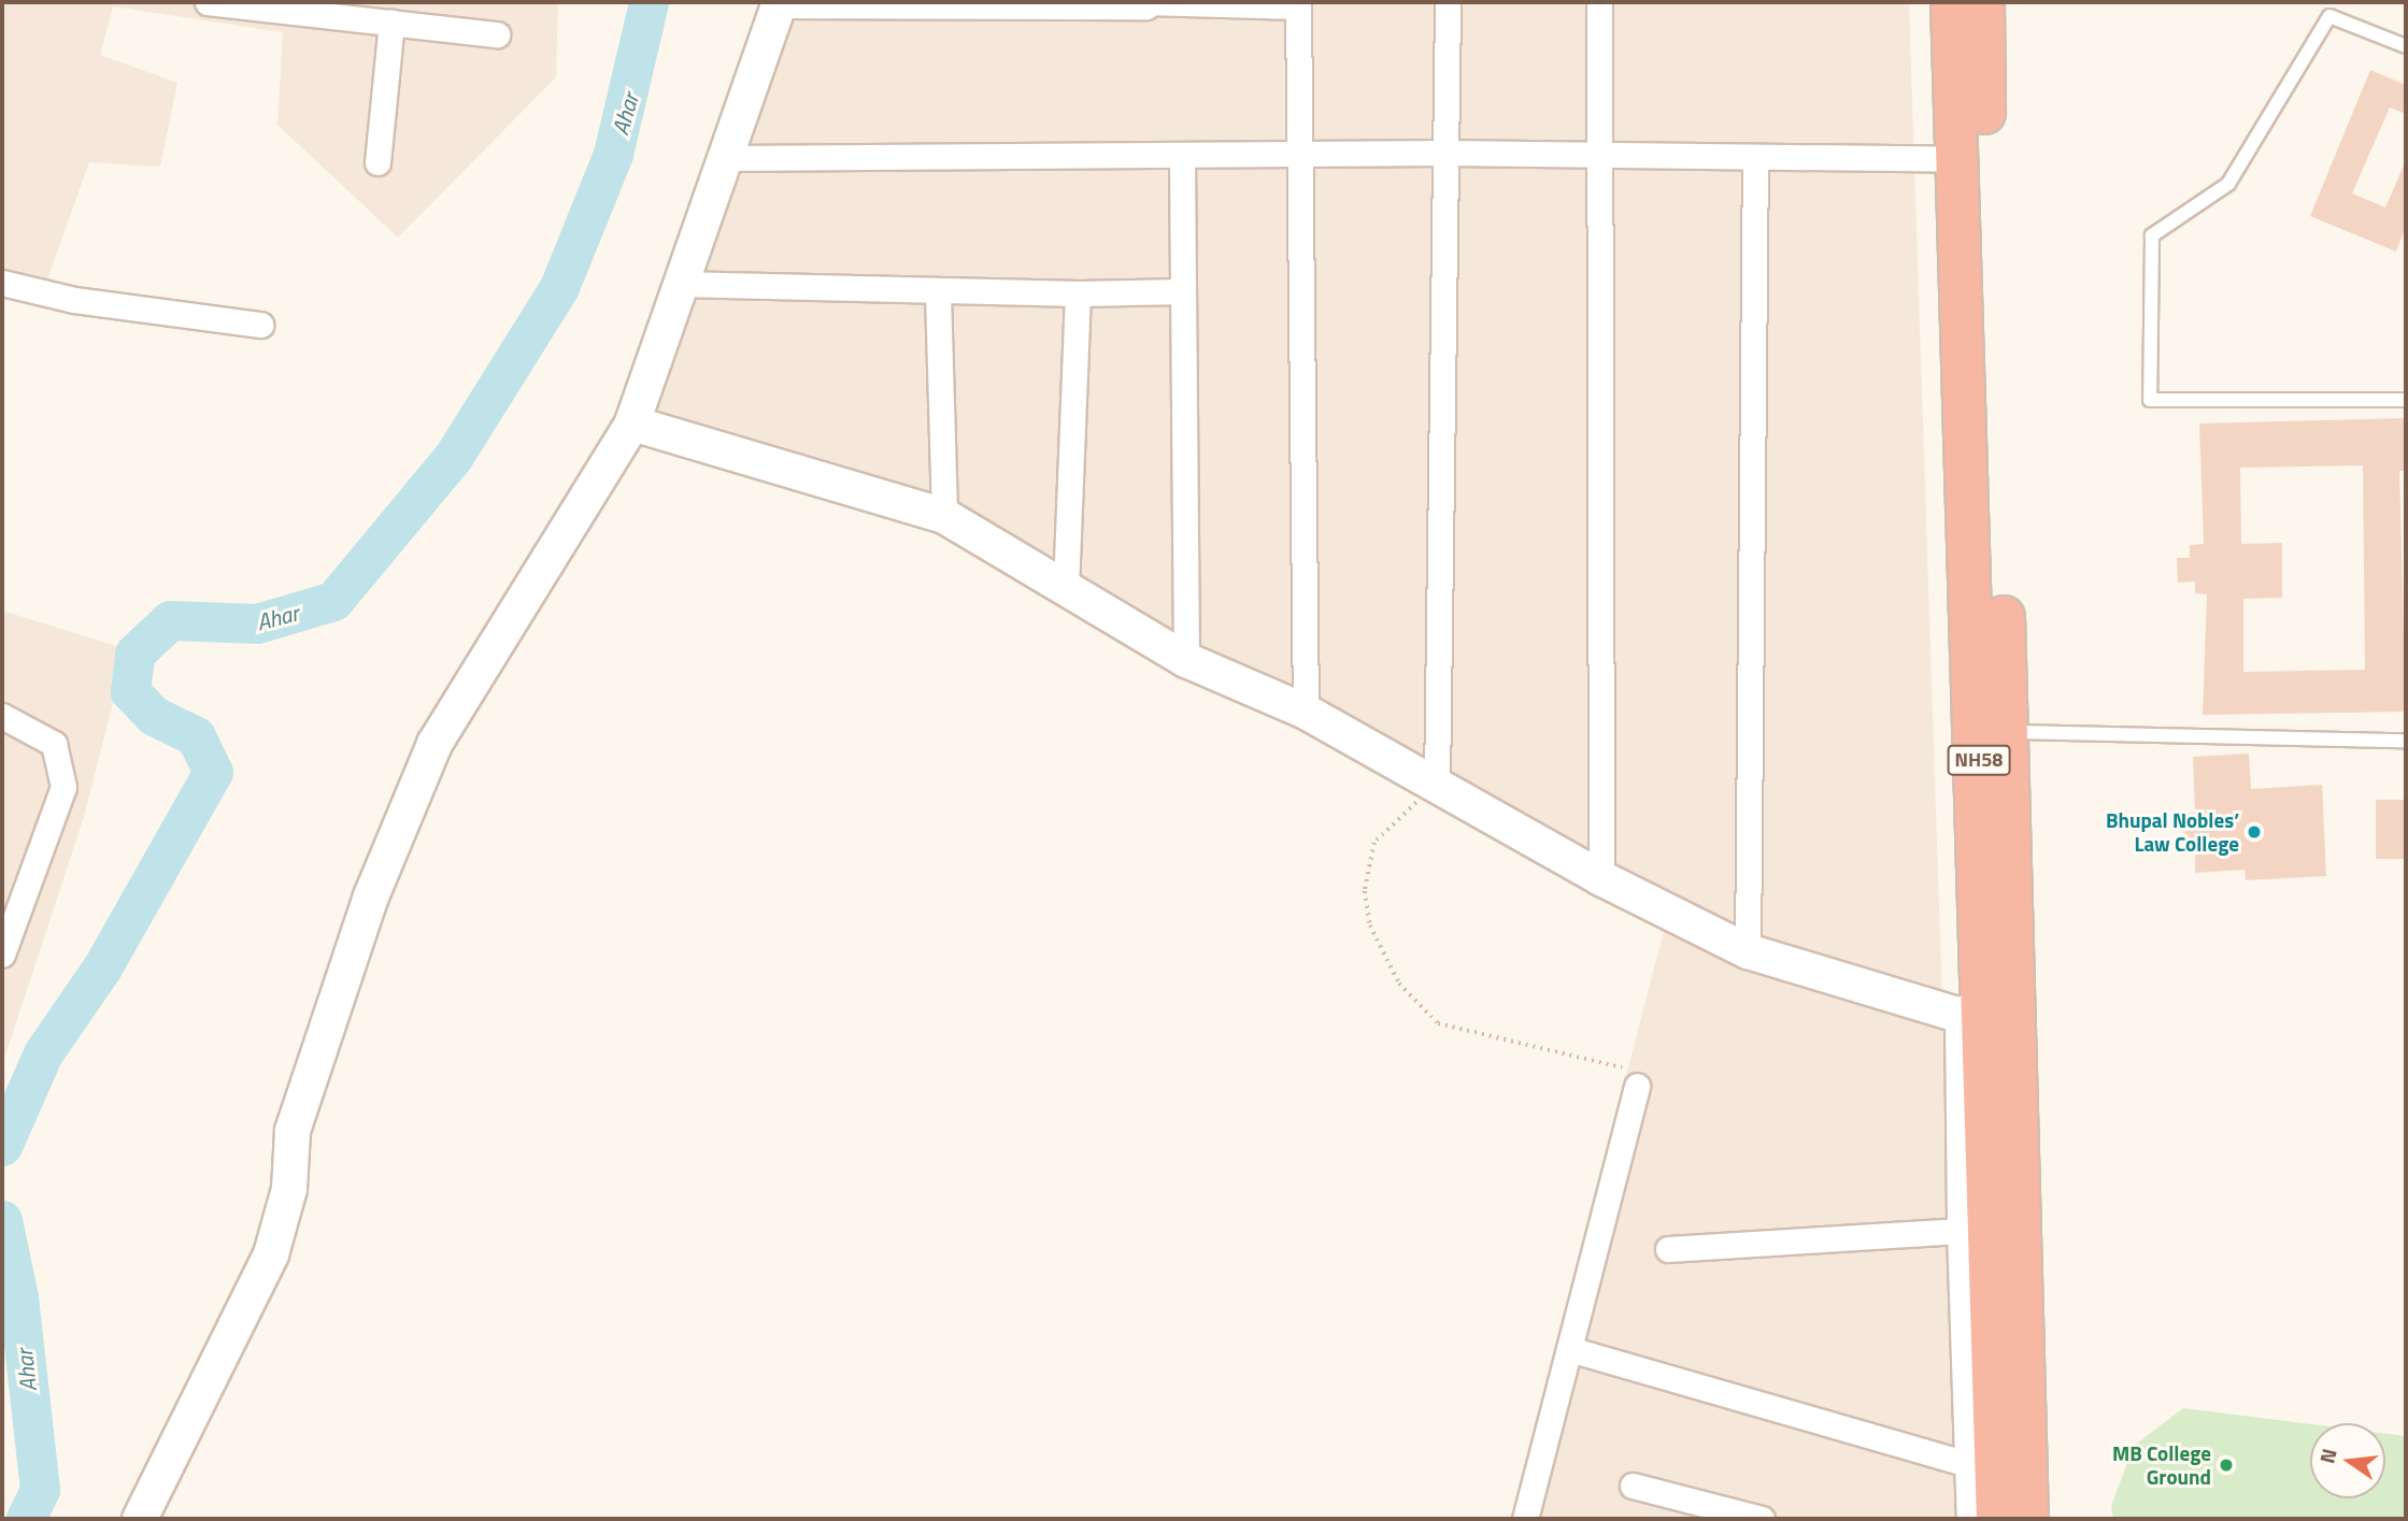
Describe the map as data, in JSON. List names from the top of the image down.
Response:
{
  "streets": {
    "highway": ["NH58"]
  },
  "water": ["Ahar"],
  "places": ["Bhupal Nobles’ Law College", "MB College Ground"],
  "north": "left"
}
